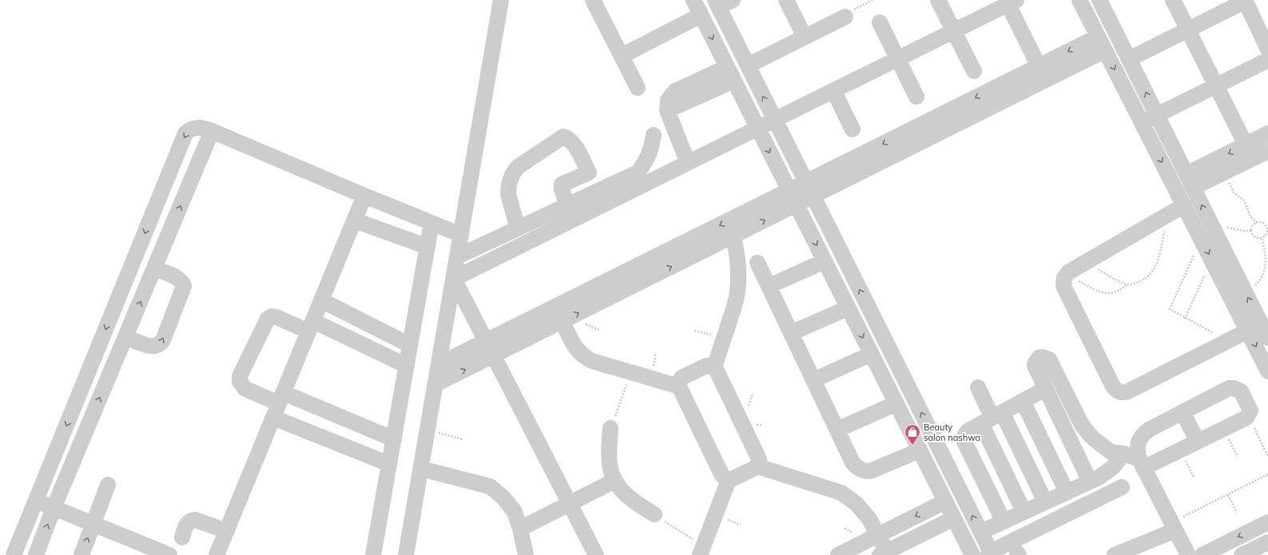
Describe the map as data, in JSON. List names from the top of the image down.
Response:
{
  "places": {
    "shop": ["Beauty salon nashwa"]
  }
}
